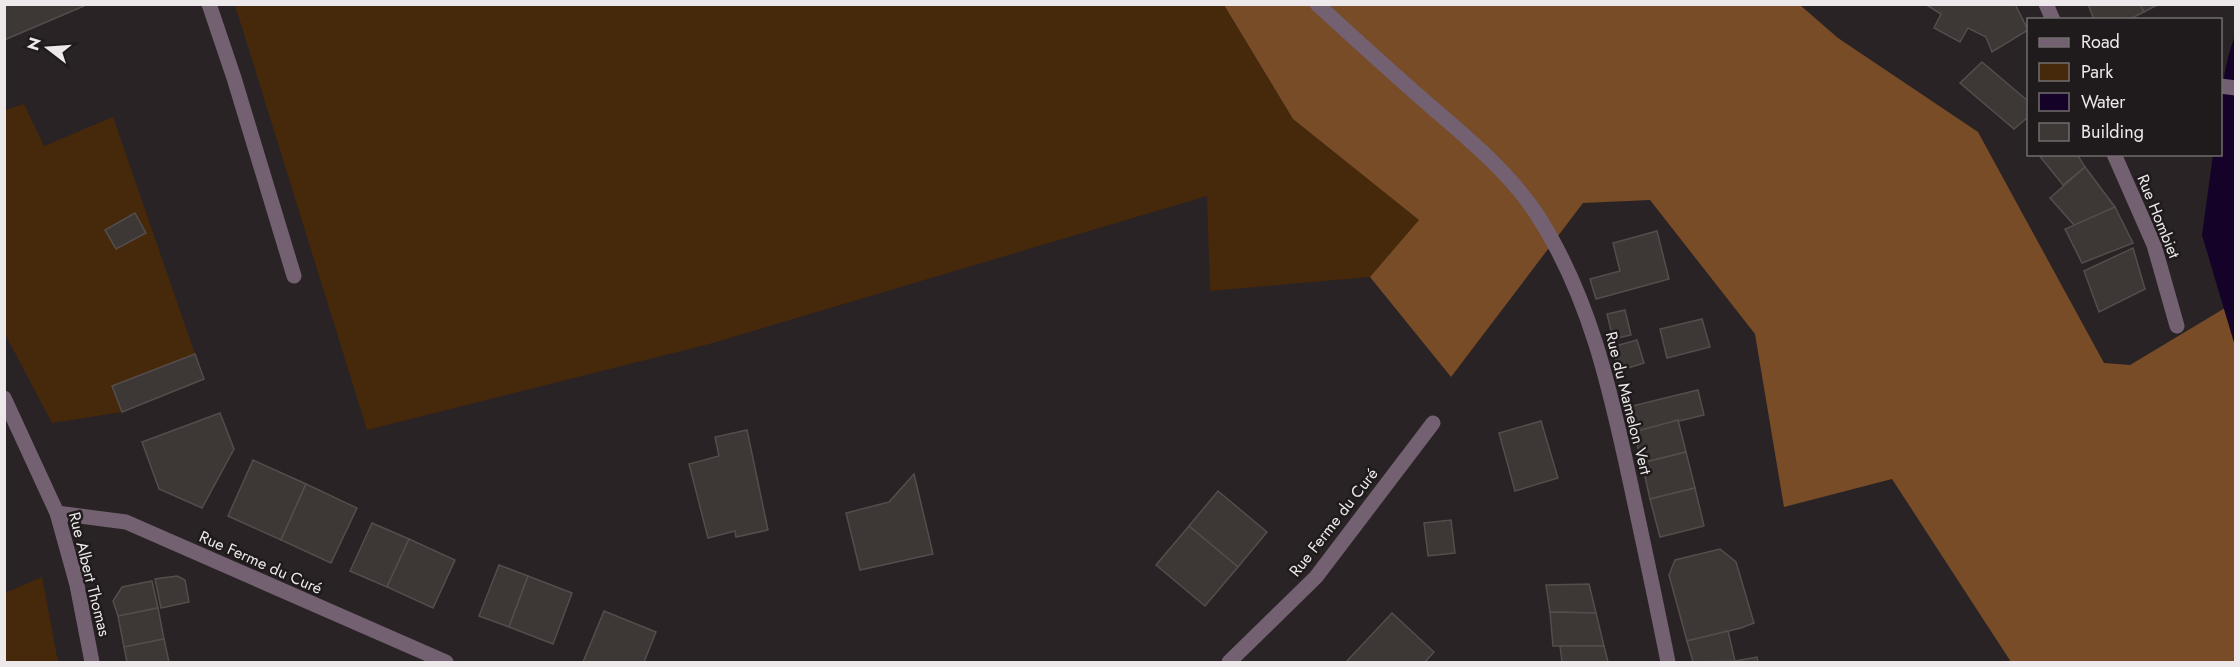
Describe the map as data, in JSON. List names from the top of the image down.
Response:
{
  "streets": {
    "street": [
      "Rue Hombiet",
      "Rue du Mamelon Vert",
      "Rue Ferme du Curé",
      "Rue Albert Thomas"
    ]
  },
  "crossings": [
    ["Rue Ferme du Curé", "Rue Albert Thomas"]
  ],
  "legend": [
    "Road",
    "Park",
    "Water",
    "Building"
  ],
  "north": "left"
}
